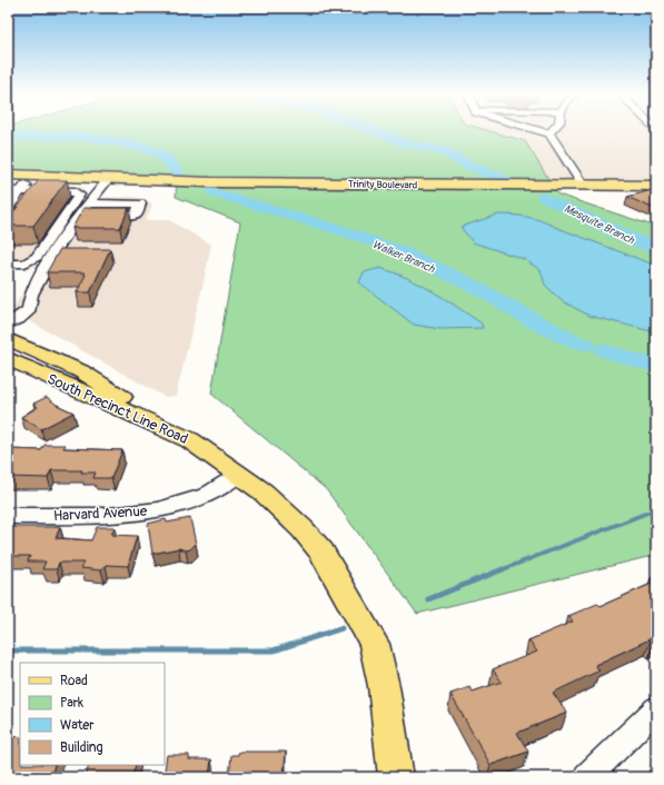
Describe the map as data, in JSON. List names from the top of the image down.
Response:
{
  "streets": {
    "main road": ["Trinity Boulevard", "South Precinct Line Road"],
    "street": ["Harvard Avenue"]
  },
  "crossings": [
    ["South Precinct Line Road", "Harvard Avenue"]
  ],
  "water": ["Mesquite Branch", "Walker Branch"],
  "legend": [
    "Road",
    "Park",
    "Water",
    "Building"
  ]
}
